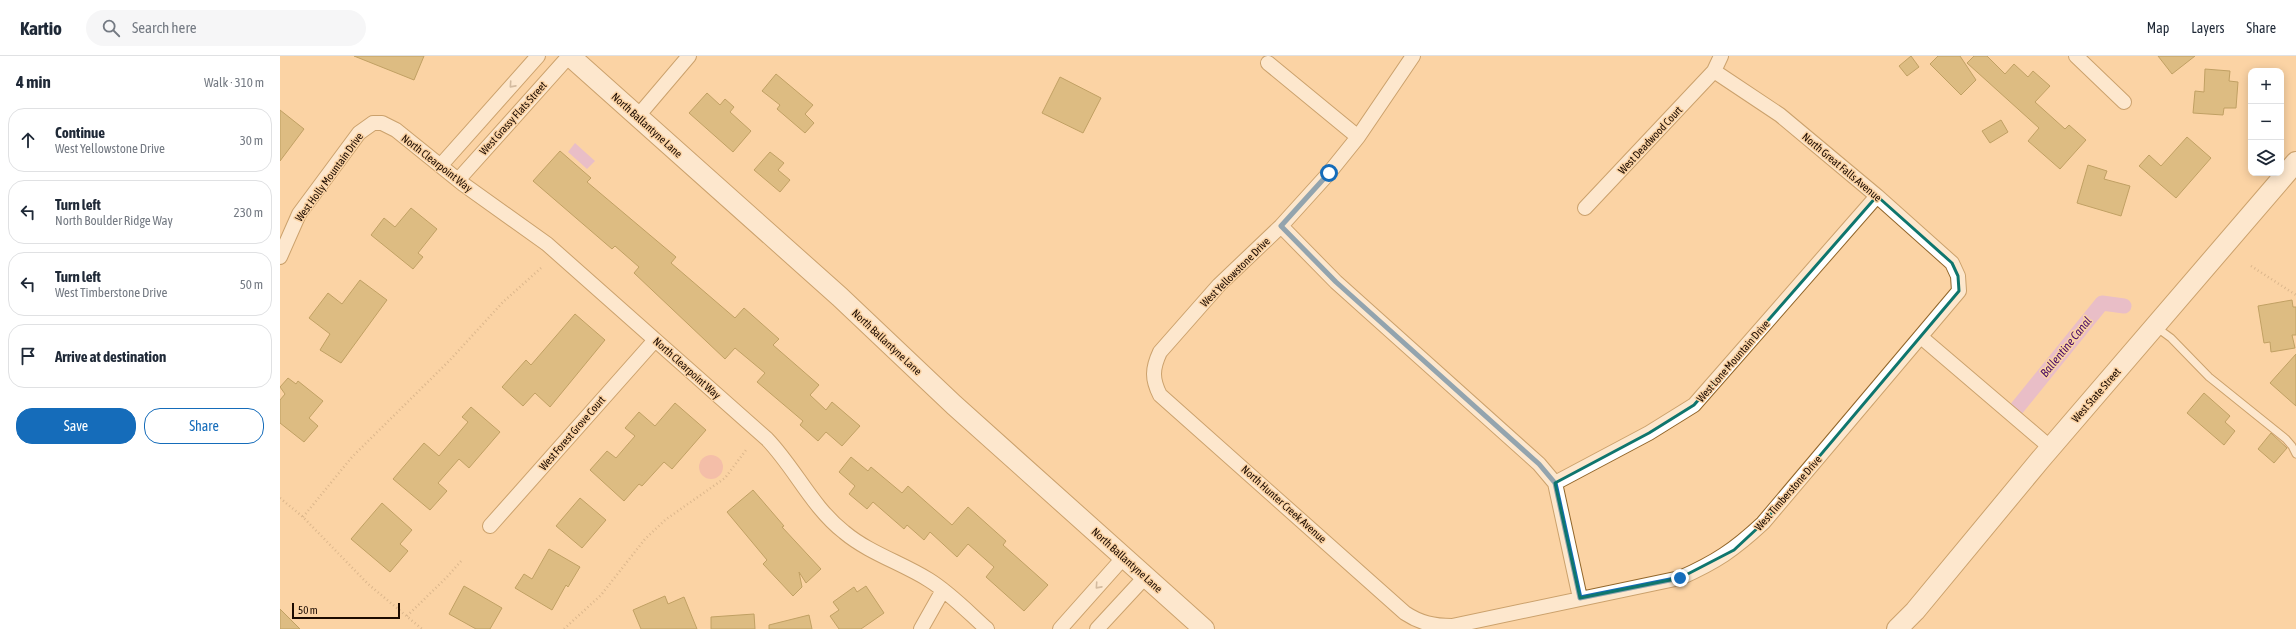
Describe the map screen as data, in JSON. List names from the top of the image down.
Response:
{
  "streets": {
    "street": [
      "West Grassy Flats Street",
      "North Ballantyne Lane",
      "West Deadwood Court",
      "North Clearpoint Way",
      "North Great Falls Avenue",
      "West Holly Mountain Drive",
      "West Yellowstone Drive",
      "West Lone Mountain Drive",
      "West State Street",
      "West Forest Grove Court",
      "West Timberstone Drive",
      "North Hunter Creek Avenue"
    ]
  },
  "crossings": [
    ["West Grassy Flats Street", "North Ballantyne Lane"],
    ["West Grassy Flats Street", "North Clearpoint Way"],
    ["West Deadwood Court", "North Great Falls Avenue"],
    ["North Clearpoint Way", "West Holly Mountain Drive"],
    ["North Clearpoint Way", "West Forest Grove Court"],
    ["North Great Falls Avenue", "West Lone Mountain Drive"],
    ["North Great Falls Avenue", "West Timberstone Drive"],
    ["West Yellowstone Drive", "North Hunter Creek Avenue"],
    ["West Timberstone Drive", "North Hunter Creek Avenue"]
  ],
  "water": ["Ballentine Canal"],
  "scale_bar": "50 m",
  "page": {
    "header": "Kartio",
    "search": "Search here",
    "nav": ["Map", "Layers", "Share"],
    "heading": ["4 min", "Walk · 310 m"],
    "map_buttons": ["+", "−"],
    "list": [
      ["Continue", "West Yellowstone Drive", "30 m"],
      ["Turn left", "North Boulder Ridge Way", "230 m"],
      ["Turn left", "West Timberstone Drive", "50 m"],
      "Arrive at destination"
    ],
    "buttons": ["Save", "Share"],
    "scale": "50 m"
  }
}
